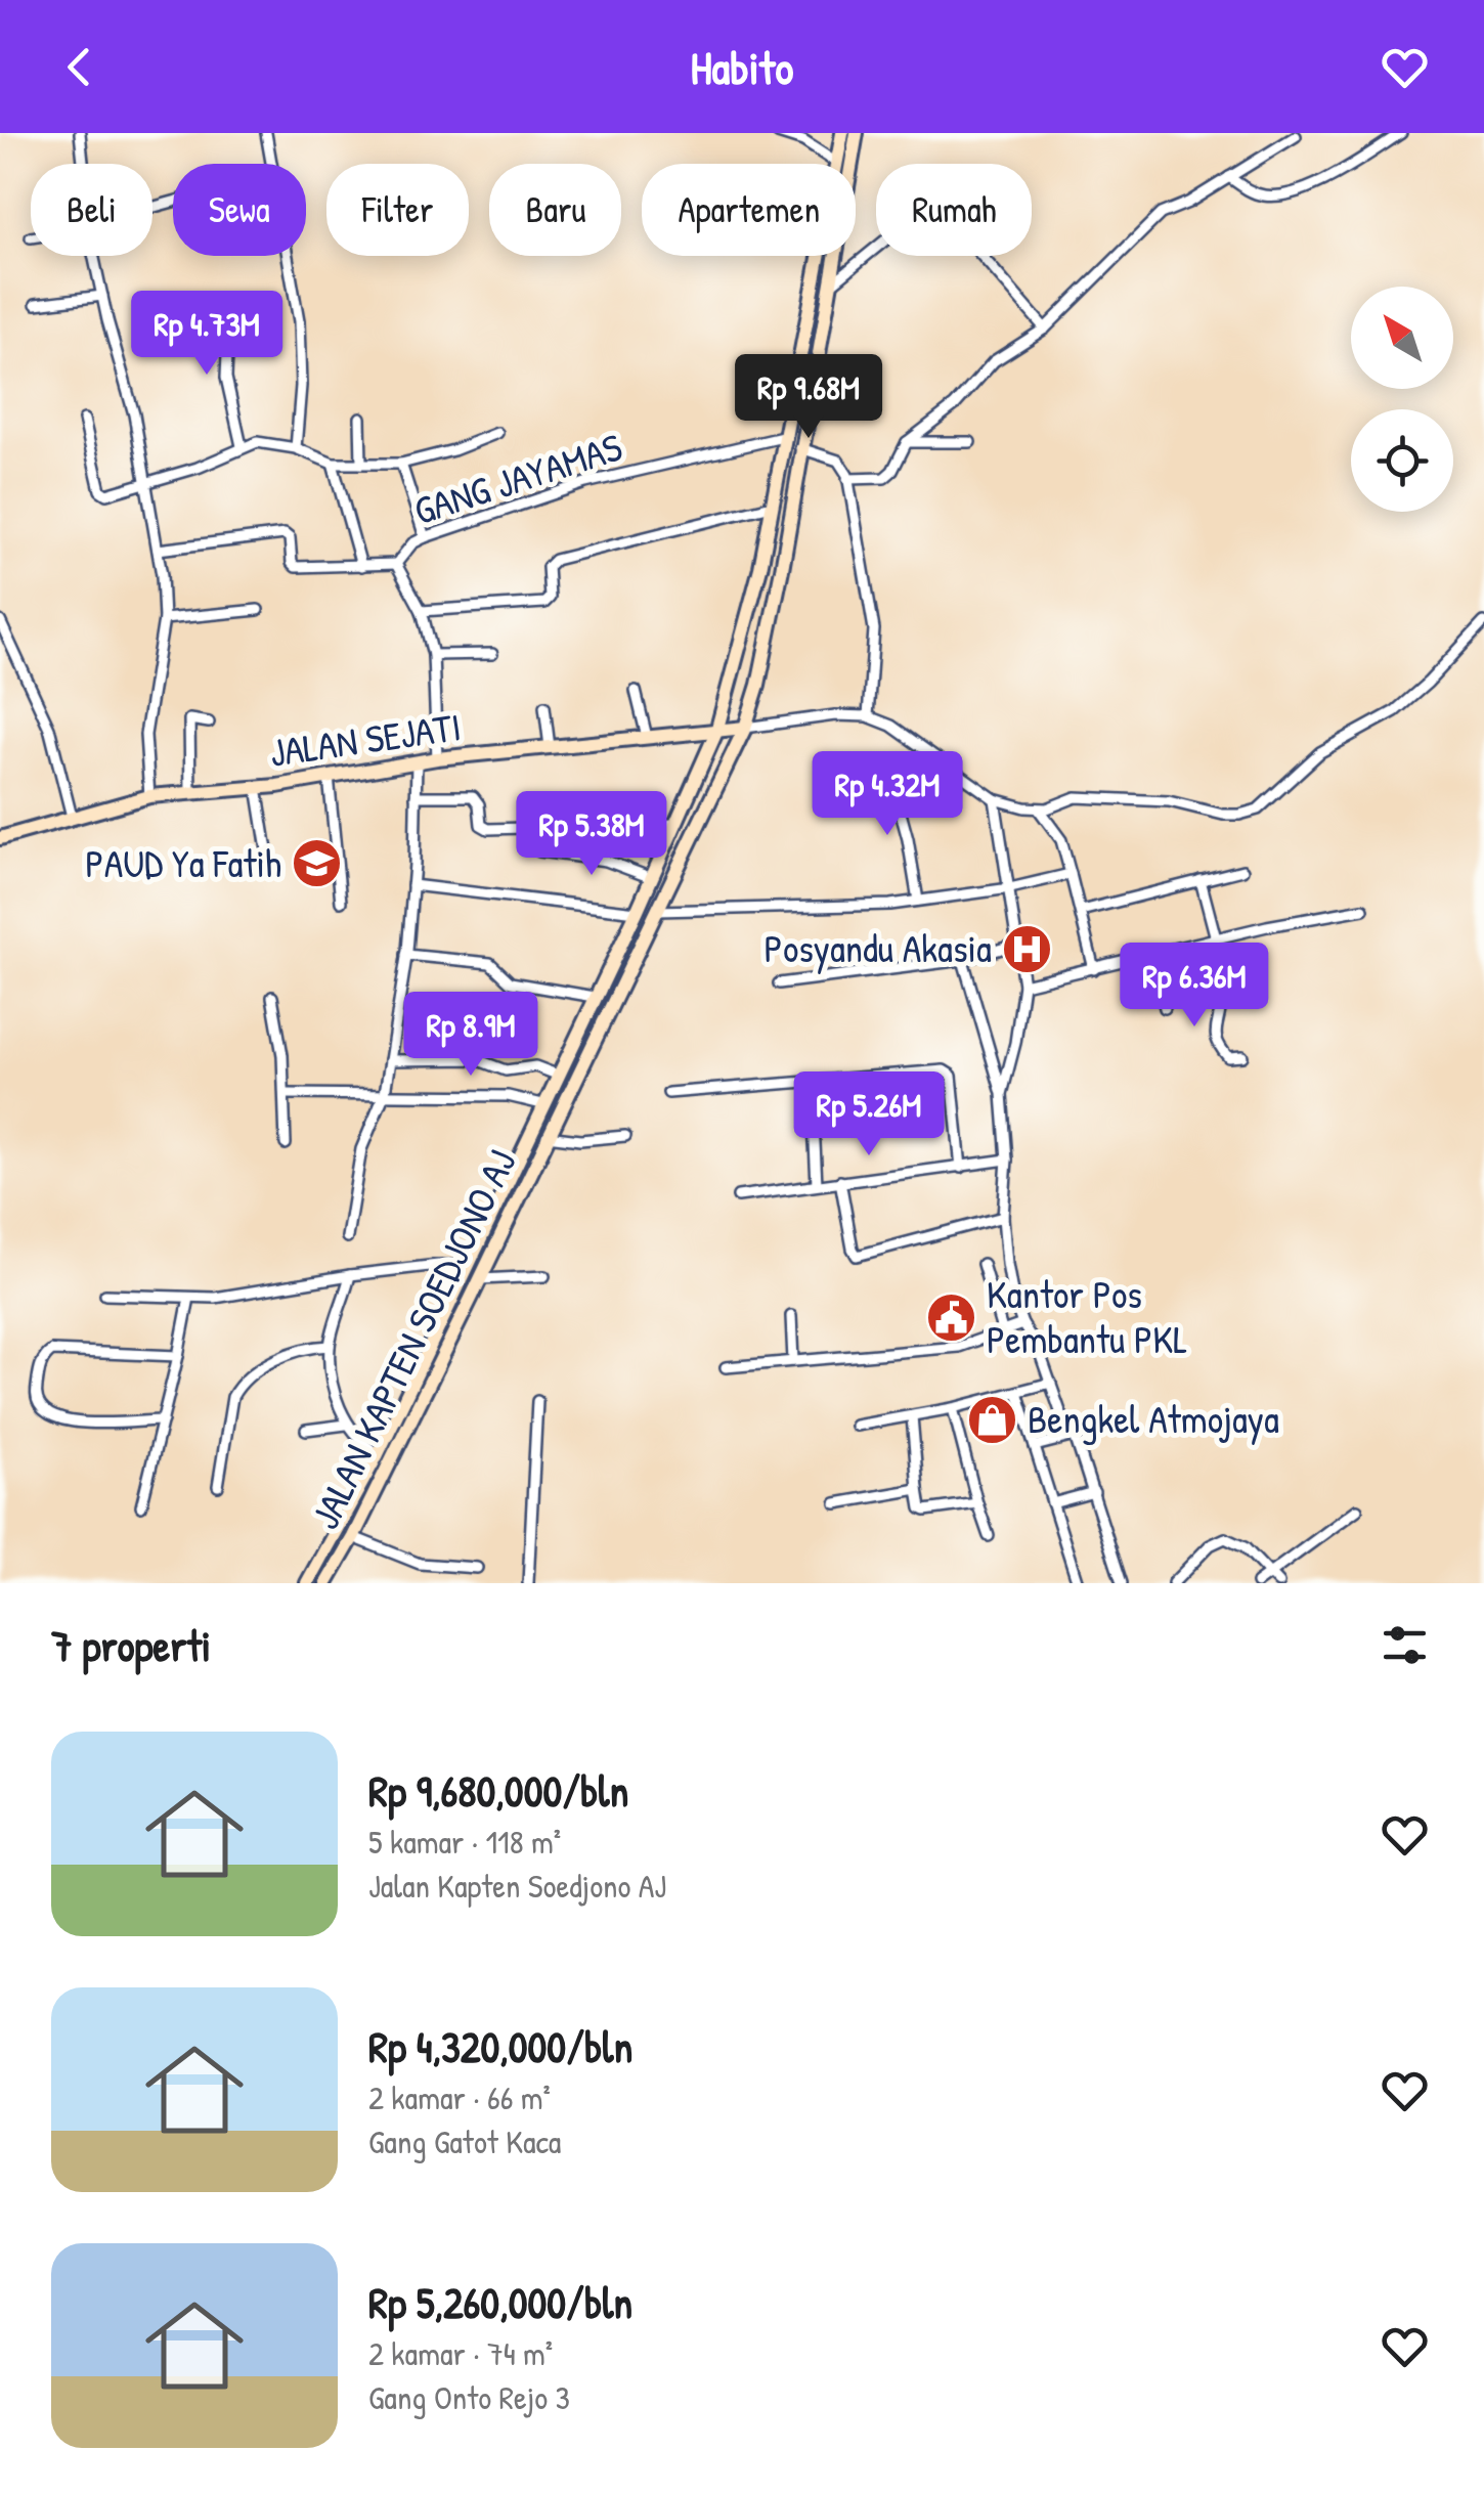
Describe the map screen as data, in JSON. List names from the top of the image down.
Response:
{
  "streets": {
    "main road": ["JALAN SEJATI", "JALAN KAPTEN SOEDJONO AJ"],
    "street": ["GANG JAYAMAS"]
  },
  "crossings": [
    ["GANG JAYAMAS", "JALAN KAPTEN SOEDJONO AJ"],
    ["JALAN SEJATI", "JALAN KAPTEN SOEDJONO AJ"]
  ],
  "places": {
    "school or university": ["PAUD Ya Fatih"],
    "hospital": ["Posyandu Akasia"],
    "public building": ["Kantor Pos Pembantu PKL"],
    "shop": ["Bengkel Atmojaya"]
  },
  "north": "top left",
  "page": {
    "header": "Habito",
    "chip": [
      "Beli",
      "Sewa",
      "Filter",
      "Baru",
      "Apartemen",
      "Rumah"
    ],
    "price": [
      "Rp 4.73M",
      "Rp 9.68M",
      "Rp 4.32M",
      "Rp 5.38M",
      "Rp 6.36M",
      "Rp 8.9M",
      "Rp 5.26M"
    ],
    "heading": "7 properti",
    "list": [
      {
        "name": "Rp 9,680,000/bln",
        "note": "5 kamar · 118 m² · Jalan Kapten Soedjono AJ"
      },
      {
        "name": "Rp 4,320,000/bln",
        "note": "2 kamar · 66 m² · Gang Gatot Kaca"
      },
      {
        "name": "Rp 5,260,000/bln",
        "note": "2 kamar · 74 m² · Gang Onto Rejo 3"
      }
    ]
  }
}
